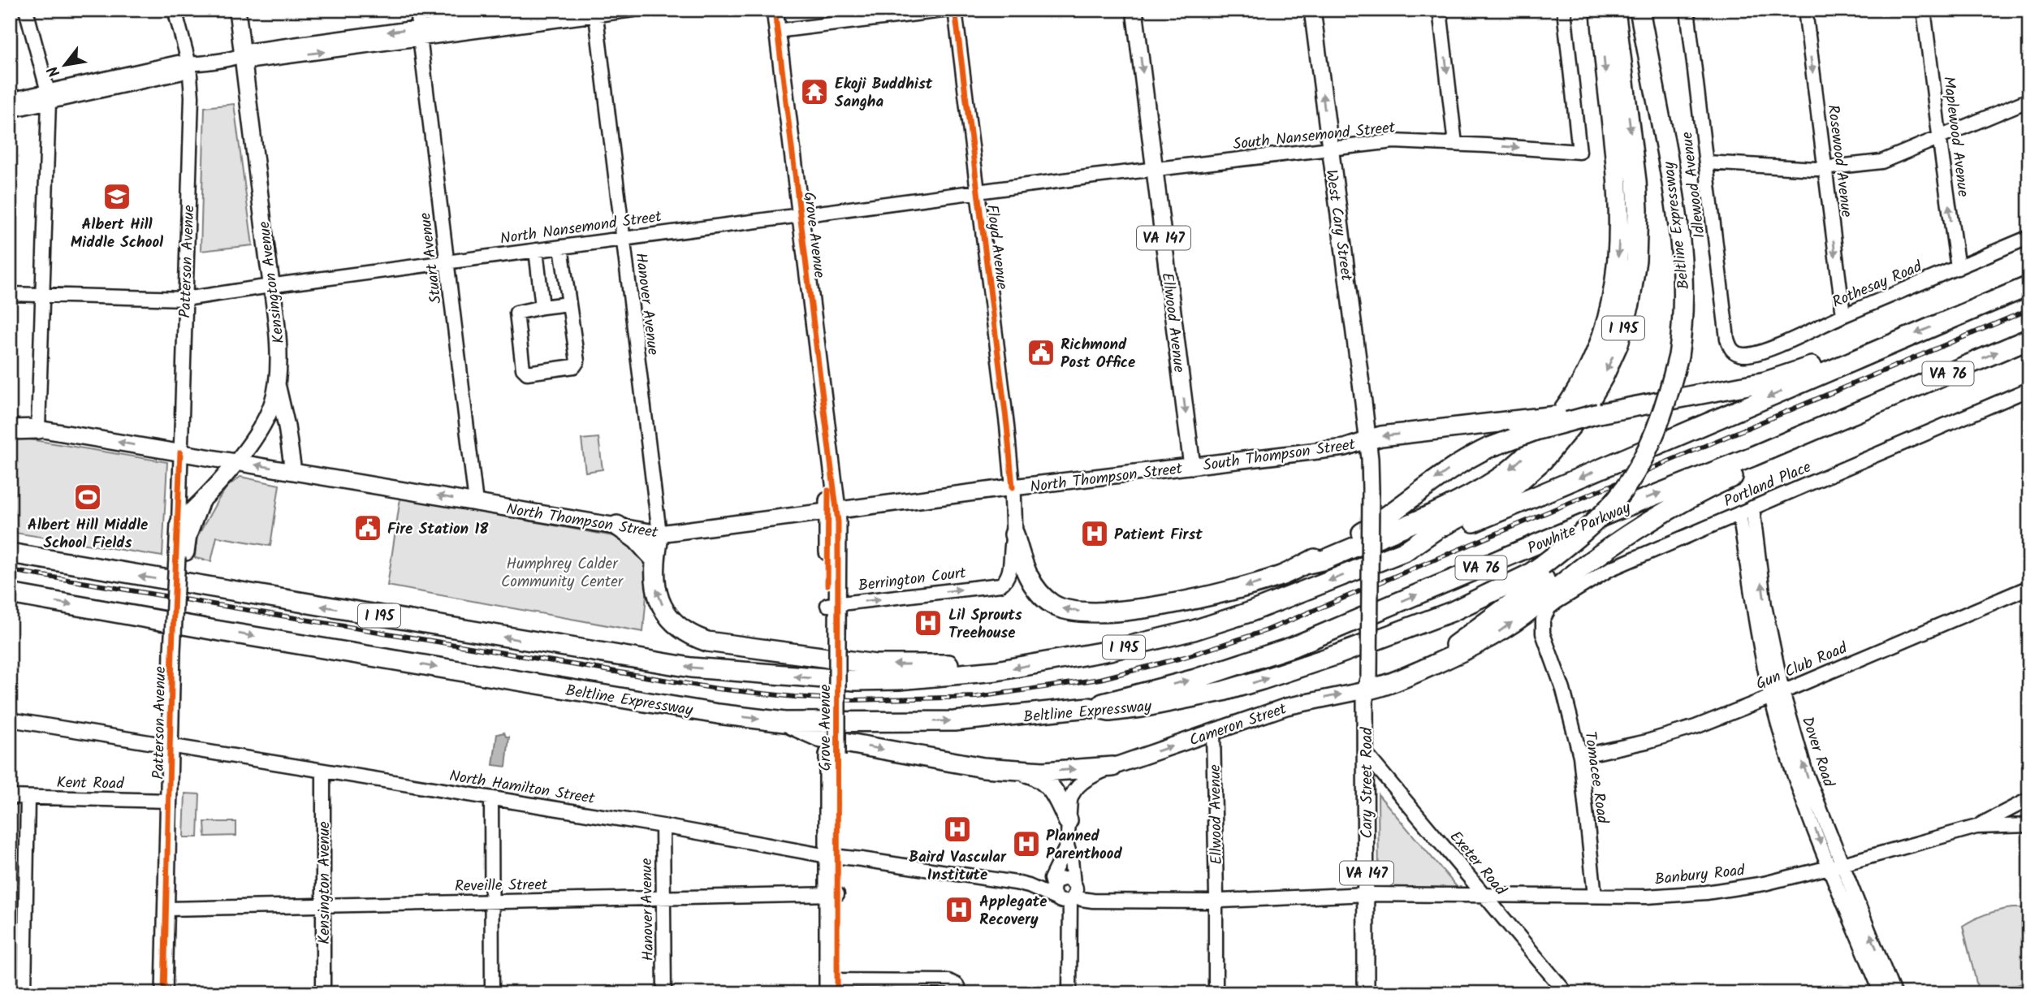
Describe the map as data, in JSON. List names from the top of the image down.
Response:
{
  "streets": {
    "highway": [
      "Beltline Expressway",
      "I 195",
      "VA 76",
      "Powhite Parkway"
    ],
    "main road": [
      "West Cary Street",
      "Grove Avenue",
      "VA 147",
      "Floyd Avenue",
      "Patterson Avenue",
      "Kensington Avenue",
      "Ellwood Avenue",
      "South Thompson Street",
      "North Thompson Street",
      "Cameron Street",
      "Cary Street Road"
    ],
    "street": [
      "South Nansemond Street",
      "Maplewood Avenue",
      "Rosewood Avenue",
      "Idlewood Avenue",
      "North Nansemond Street",
      "Stuart Avenue",
      "Rothesay Road",
      "Hanover Avenue",
      "Portland Place",
      "Berrington Court",
      "Gun Club Road",
      "Dover Road",
      "Tomacee Road",
      "Kent Road",
      "North Hamilton Street",
      "Exeter Road",
      "Banbury Road",
      "Reveille Street"
    ]
  },
  "crossings": [
    ["South Nansemond Street", "West Cary Street"],
    ["South Nansemond Street", "North Nansemond Street"],
    ["South Nansemond Street", "Ellwood Avenue"],
    ["Maplewood Avenue", "Rothesay Road"],
    ["Rosewood Avenue", "Rothesay Road"],
    ["Idlewood Avenue", "Rothesay Road"],
    ["West Cary Street", "South Thompson Street"],
    ["West Cary Street", "Cameron Street"],
    ["West Cary Street", "Cary Street Road"],
    ["Beltline Expressway", "Powhite Parkway"],
    ["North Nansemond Street", "Grove Avenue"],
    ["North Nansemond Street", "Floyd Avenue"],
    ["North Nansemond Street", "Stuart Avenue"],
    ["North Nansemond Street", "Patterson Avenue"],
    ["North Nansemond Street", "Kensington Avenue"],
    ["North Nansemond Street", "Hanover Avenue"],
    ["North Nansemond Street", "Ellwood Avenue"],
    ["Grove Avenue", "North Thompson Street"],
    ["Grove Avenue", "Berrington Court"],
    ["Grove Avenue", "North Hamilton Street"],
    ["Grove Avenue", "Reveille Street"],
    ["Floyd Avenue", "North Thompson Street"],
    ["Floyd Avenue", "Berrington Court"],
    ["Stuart Avenue", "North Thompson Street"],
    ["Patterson Avenue", "Kensington Avenue"],
    ["Patterson Avenue", "North Thompson Street"],
    ["Patterson Avenue", "Kent Road"],
    ["Patterson Avenue", "North Hamilton Street"],
    ["Patterson Avenue", "Reveille Street"],
    ["Kensington Avenue", "North Thompson Street"],
    ["Kensington Avenue", "North Hamilton Street"],
    ["Kensington Avenue", "Reveille Street"],
    ["Hanover Avenue", "North Thompson Street"],
    ["Hanover Avenue", "North Hamilton Street"],
    ["Hanover Avenue", "Reveille Street"],
    ["Ellwood Avenue", "South Thompson Street"],
    ["Ellwood Avenue", "North Thompson Street"],
    ["Ellwood Avenue", "Cameron Street"],
    ["Ellwood Avenue", "North Hamilton Street"],
    ["South Thompson Street", "North Thompson Street"],
    ["Portland Place", "Dover Road"],
    ["Portland Place", "Tomacee Road"],
    ["Gun Club Road", "Dover Road"],
    ["Gun Club Road", "Tomacee Road"],
    ["Cameron Street", "Cary Street Road"],
    ["Dover Road", "Banbury Road"],
    ["Tomacee Road", "Banbury Road"],
    ["Cary Street Road", "North Hamilton Street"],
    ["Cary Street Road", "Exeter Road"],
    ["Cary Street Road", "Banbury Road"],
    ["North Hamilton Street", "Banbury Road"],
    ["Exeter Road", "Banbury Road"]
  ],
  "one_way": [
    "Maplewood Avenue",
    "Rosewood Avenue",
    "Ellwood Avenue",
    "Berrington Court",
    "Cameron Street"
  ],
  "parks": ["Humphrey Calder Community Center"],
  "places": {
    "temple": ["Ekoji Buddhist Sangha"],
    "school or university": ["Albert Hill Middle School"],
    "public building": ["Richmond Post Office", "Fire Station 18"],
    "sports": ["Albert Hill Middle School Fields"],
    "hospital": [
      "Patient First",
      "Lil Sprouts Treehouse",
      "Baird Vascular Institute",
      "Planned Parenthood",
      "Applegate Recovery"
    ]
  },
  "north": "bottom left"
}
